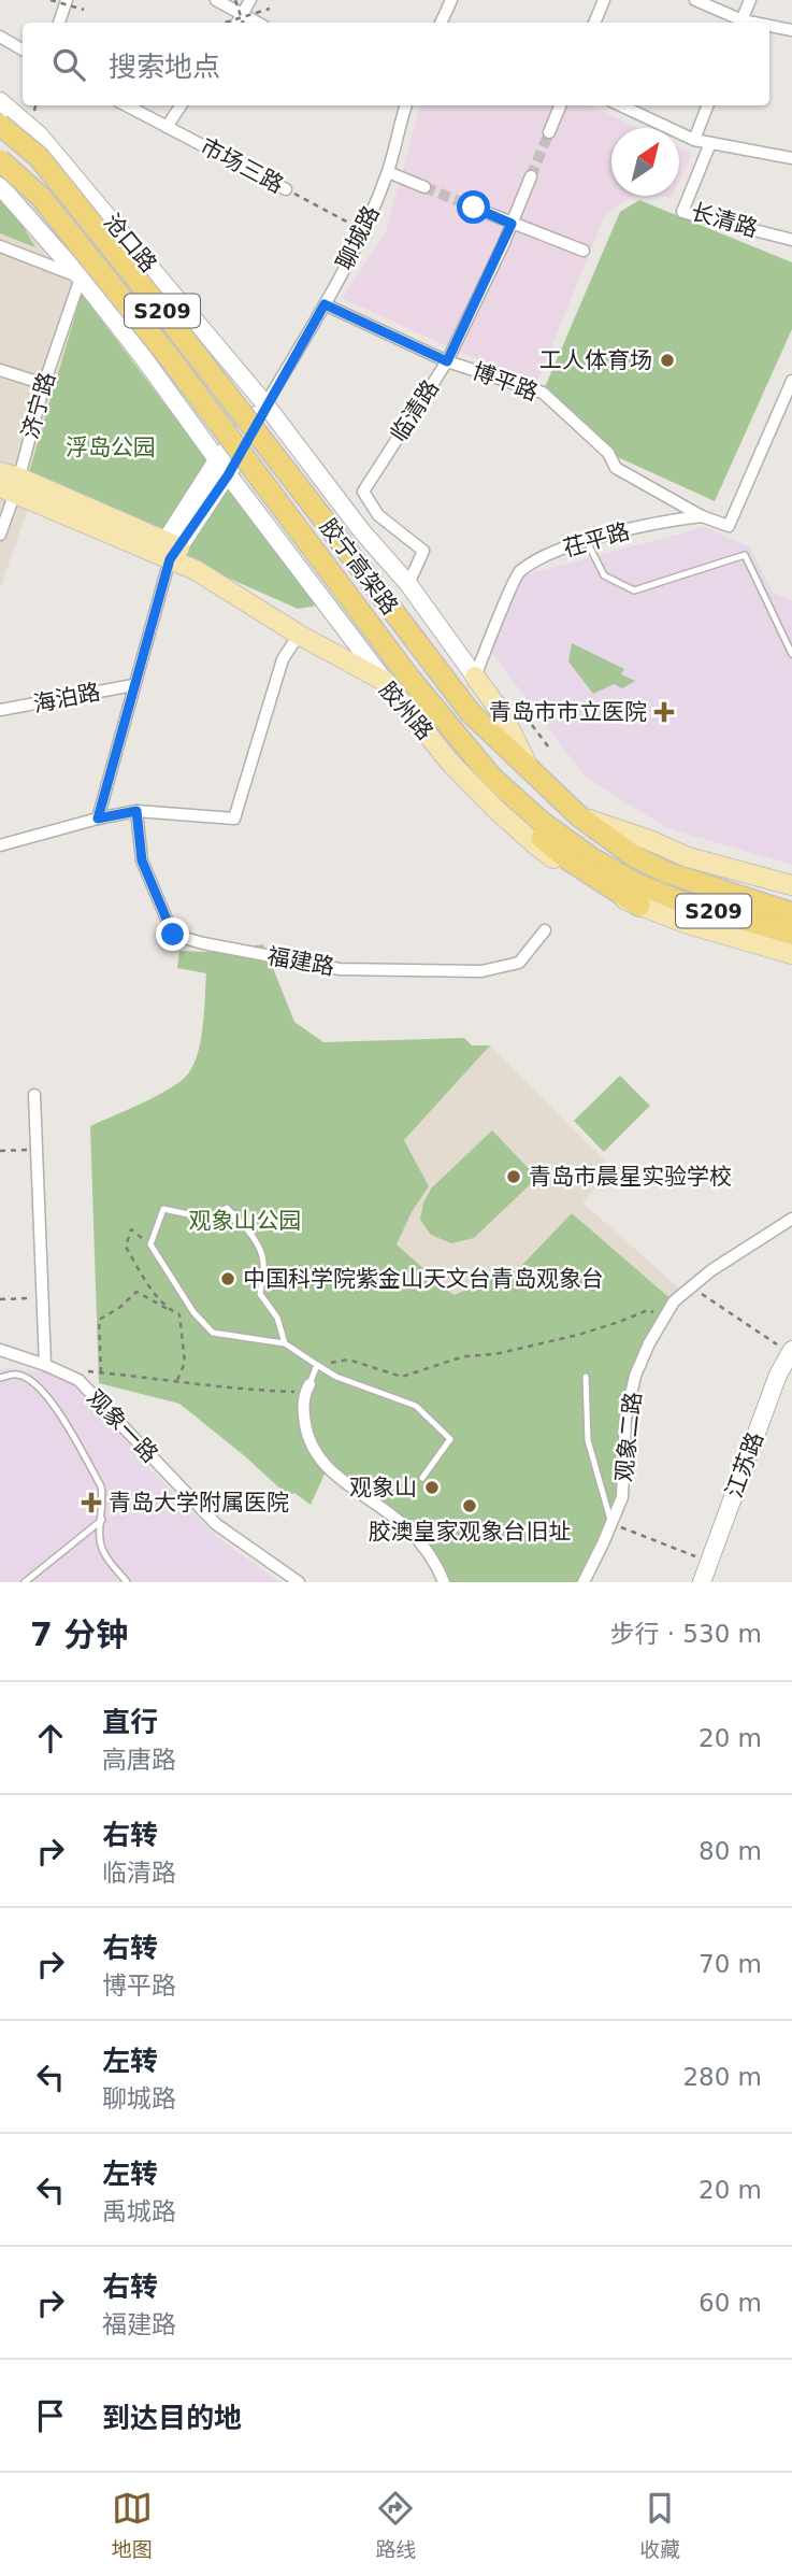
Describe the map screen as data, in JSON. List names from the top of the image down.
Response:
{
  "streets": {
    "highway": ["S209", "胶宁高架路"],
    "main road": [
      "聊城路",
      "沧口路",
      "胶州路",
      "江苏路"
    ],
    "street": [
      "市场三路",
      "长清路",
      "博平路",
      "济宁路",
      "临清路",
      "茌平路",
      "海泊路",
      "福建路",
      "观象一路",
      "观象二路"
    ]
  },
  "crossings": [
    ["市场三路", "聊城路"],
    ["聊城路", "沧口路"],
    ["聊城路", "博平路"],
    ["聊城路", "海泊路"],
    ["聊城路", "胶州路"],
    ["沧口路", "临清路"],
    ["沧口路", "茌平路"],
    ["博平路", "临清路"],
    ["博平路", "茌平路"],
    ["济宁路", "胶州路"]
  ],
  "parks": ["浮岛公园", "观象山公园"],
  "places": {
    "other": [
      "工人体育场",
      "青岛市晨星实验学校",
      "中国科学院紫金山天文台青岛观象台",
      "观象山",
      "胶澳皇家观象台旧址"
    ],
    "health": ["青岛市市立医院", "青岛大学附属医院"]
  },
  "north": "top right",
  "page": {
    "search": "搜索地点",
    "heading": ["7 分钟", "步行 · 530 m"],
    "list": [
      ["直行", "高唐路", "20 m"],
      ["右转", "临清路", "80 m"],
      ["右转", "博平路", "70 m"],
      ["左转", "聊城路", "280 m"],
      ["左转", "禹城路", "20 m"],
      ["右转", "福建路", "60 m"],
      "到达目的地"
    ],
    "nav": ["地图", "路线", "收藏"]
  }
}
